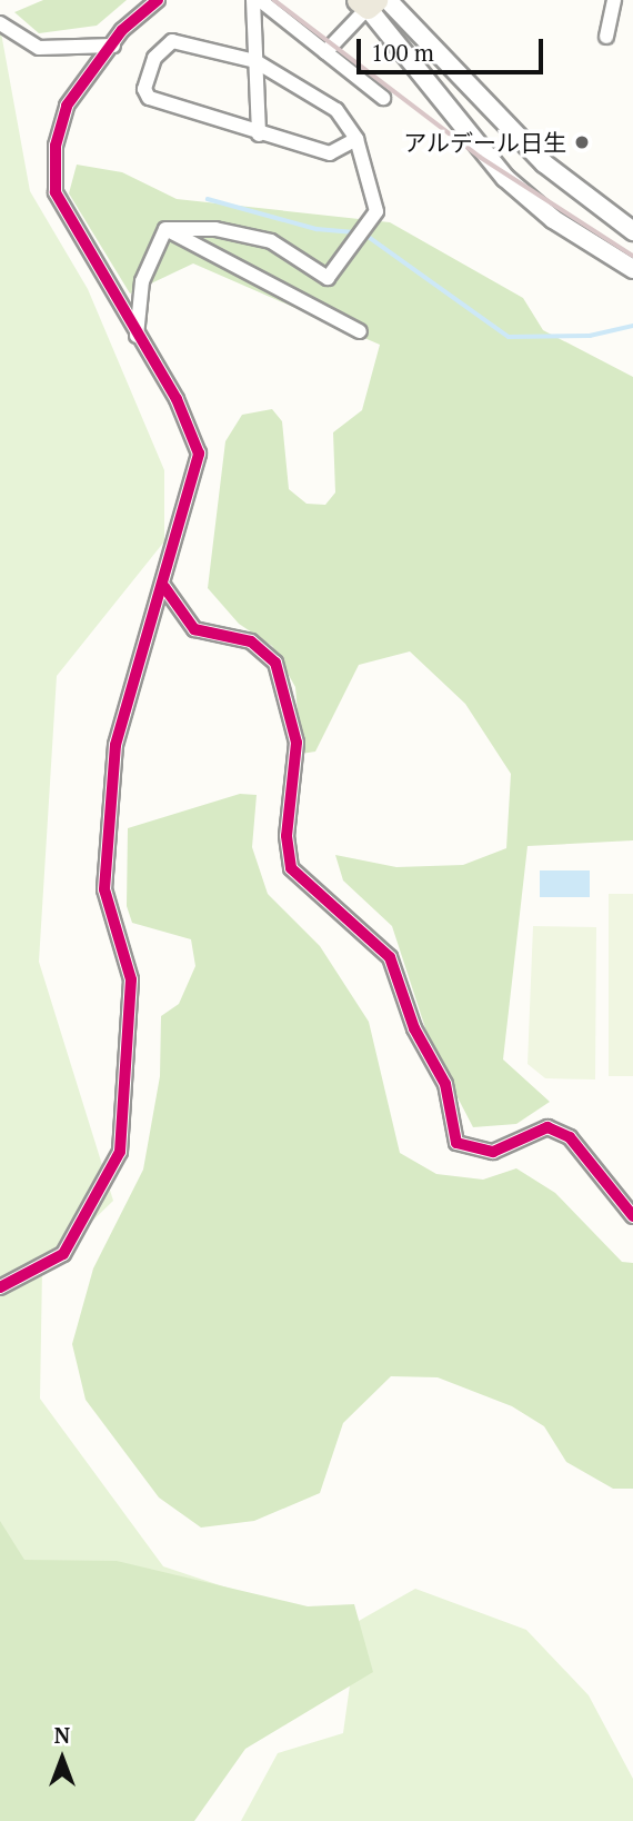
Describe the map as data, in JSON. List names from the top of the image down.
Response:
{
  "places": ["アルデール日生"],
  "scale_bar": "100 m",
  "north": "top"
}
